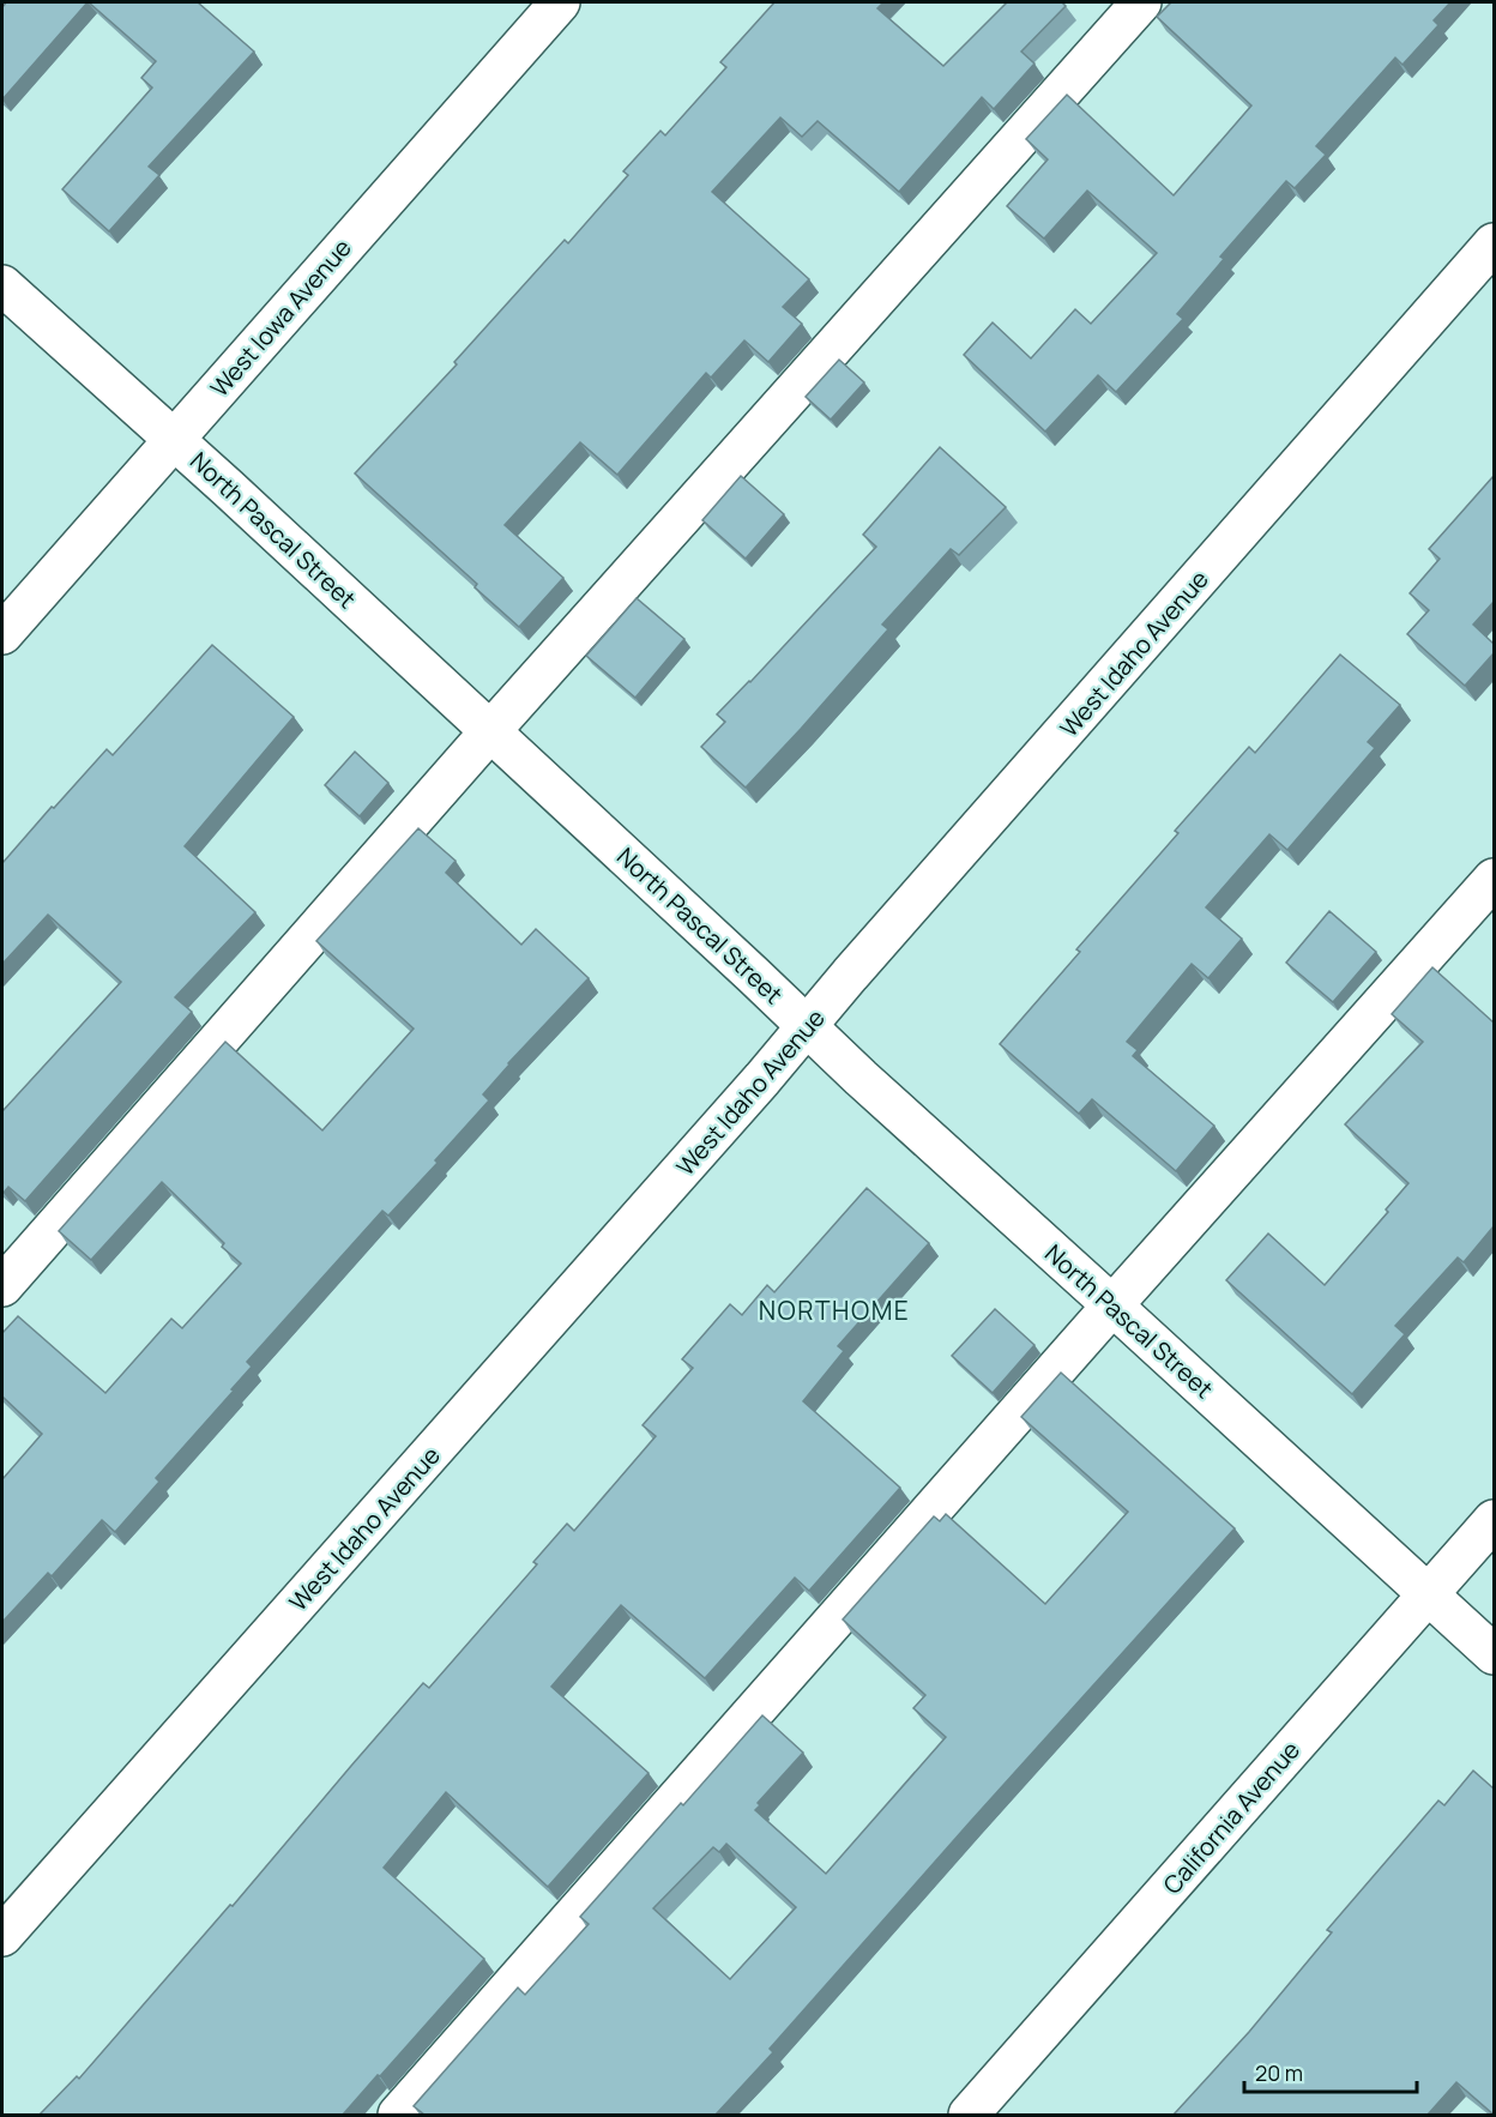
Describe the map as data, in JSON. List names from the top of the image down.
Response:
{
  "streets": {
    "street": [
      "West Iowa Avenue",
      "North Pascal Street",
      "West Idaho Avenue",
      "California Avenue"
    ]
  },
  "crossings": [
    ["West Iowa Avenue", "North Pascal Street"],
    ["North Pascal Street", "West Idaho Avenue"],
    ["North Pascal Street", "California Avenue"]
  ],
  "districts": ["NORTHOME"],
  "scale_bar": "20 m"
}
